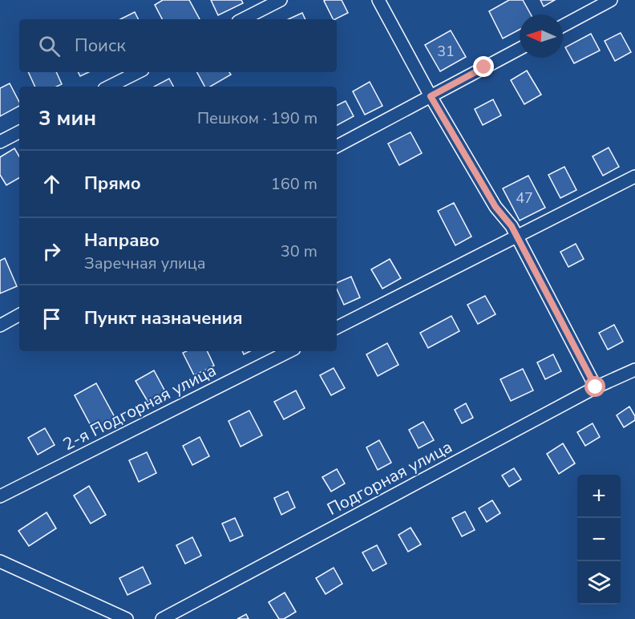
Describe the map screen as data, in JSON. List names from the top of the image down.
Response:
{
  "streets": {
    "street": ["2-я Подгорная улица", "Подгорная улица"]
  },
  "house_numbers": ["31", "47"],
  "north": "left",
  "page": {
    "search": "Поиск",
    "heading": ["3 мин", "Пешком · 190 m"],
    "list": [
      ["Прямо", "160 m"],
      ["Направо", "Заречная улица", "30 m"],
      "Пункт назначения"
    ],
    "map_buttons": ["+", "−"]
  }
}
